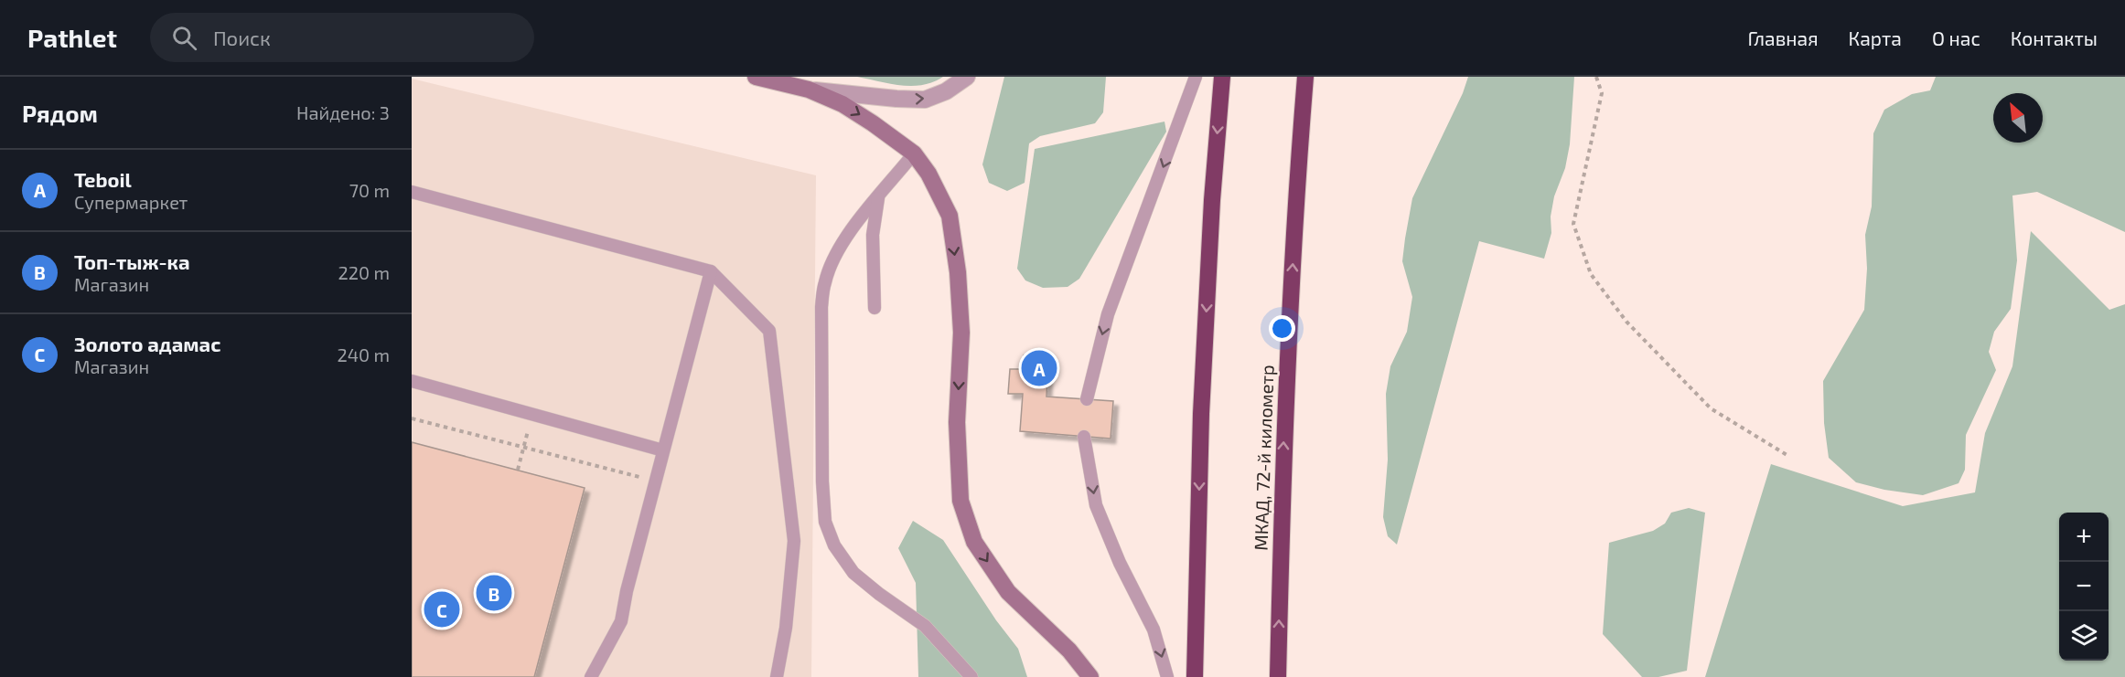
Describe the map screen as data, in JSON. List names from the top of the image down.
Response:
{
  "streets": {
    "highway": ["МКАД, 72-й километр"]
  },
  "north": "top left",
  "page": {
    "header": "Pathlet",
    "search": "Поиск",
    "nav": [
      "Главная",
      "Карта",
      "О нас",
      "Контакты"
    ],
    "heading": ["Рядом", "Найдено: 3"],
    "list": [
      {
        "mark": "A",
        "name": "Teboil",
        "note": "Супермаркет",
        "value": "70 m"
      },
      {
        "mark": "B",
        "name": "Топ-тыж-ка",
        "note": "Магазин",
        "value": "220 m"
      },
      {
        "mark": "C",
        "name": "Золото адамас",
        "note": "Магазин",
        "value": "240 m"
      }
    ],
    "pins": ["A", "B", "C"],
    "map_buttons": ["+", "−"]
  }
}
